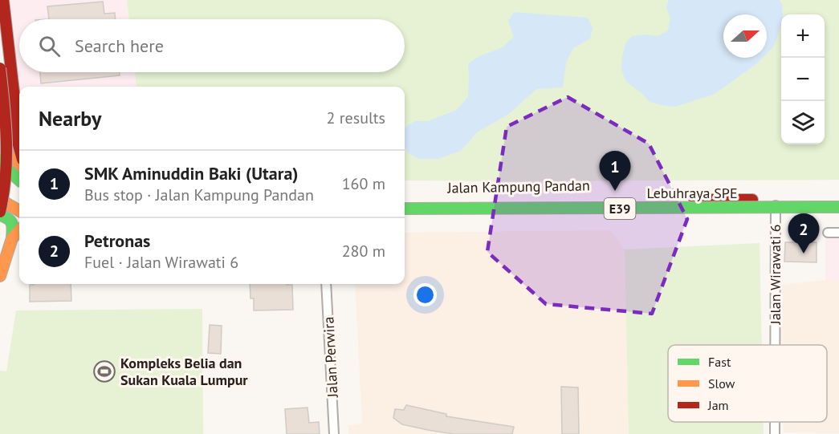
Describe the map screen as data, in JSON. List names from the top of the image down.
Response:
{
  "streets": {
    "main road": ["Jalan Kampung Pandan", "Lebuhraya SPE", "E39"],
    "street": ["Jalan Wirawati 6", "Jalan Perwira"]
  },
  "crossings": [
    ["Jalan Kampung Pandan", "Jalan Wirawati 6"]
  ],
  "places": {
    "sports": ["Kompleks Belia dan Sukan Kuala Lumpur"]
  },
  "legend": ["Fast", "Slow", "Jam"],
  "north": "right",
  "page": {
    "map_buttons": ["+", "−"],
    "search": "Search here",
    "heading": ["Nearby", "2 results"],
    "list": [
      {
        "mark": "1",
        "name": "SMK Aminuddin Baki (Utara)",
        "note": "Bus stop · Jalan Kampung Pandan",
        "value": "160 m"
      },
      {
        "mark": "2",
        "name": "Petronas",
        "note": "Fuel · Jalan Wirawati 6",
        "value": "280 m"
      }
    ],
    "pins": ["1", "2"]
  }
}
